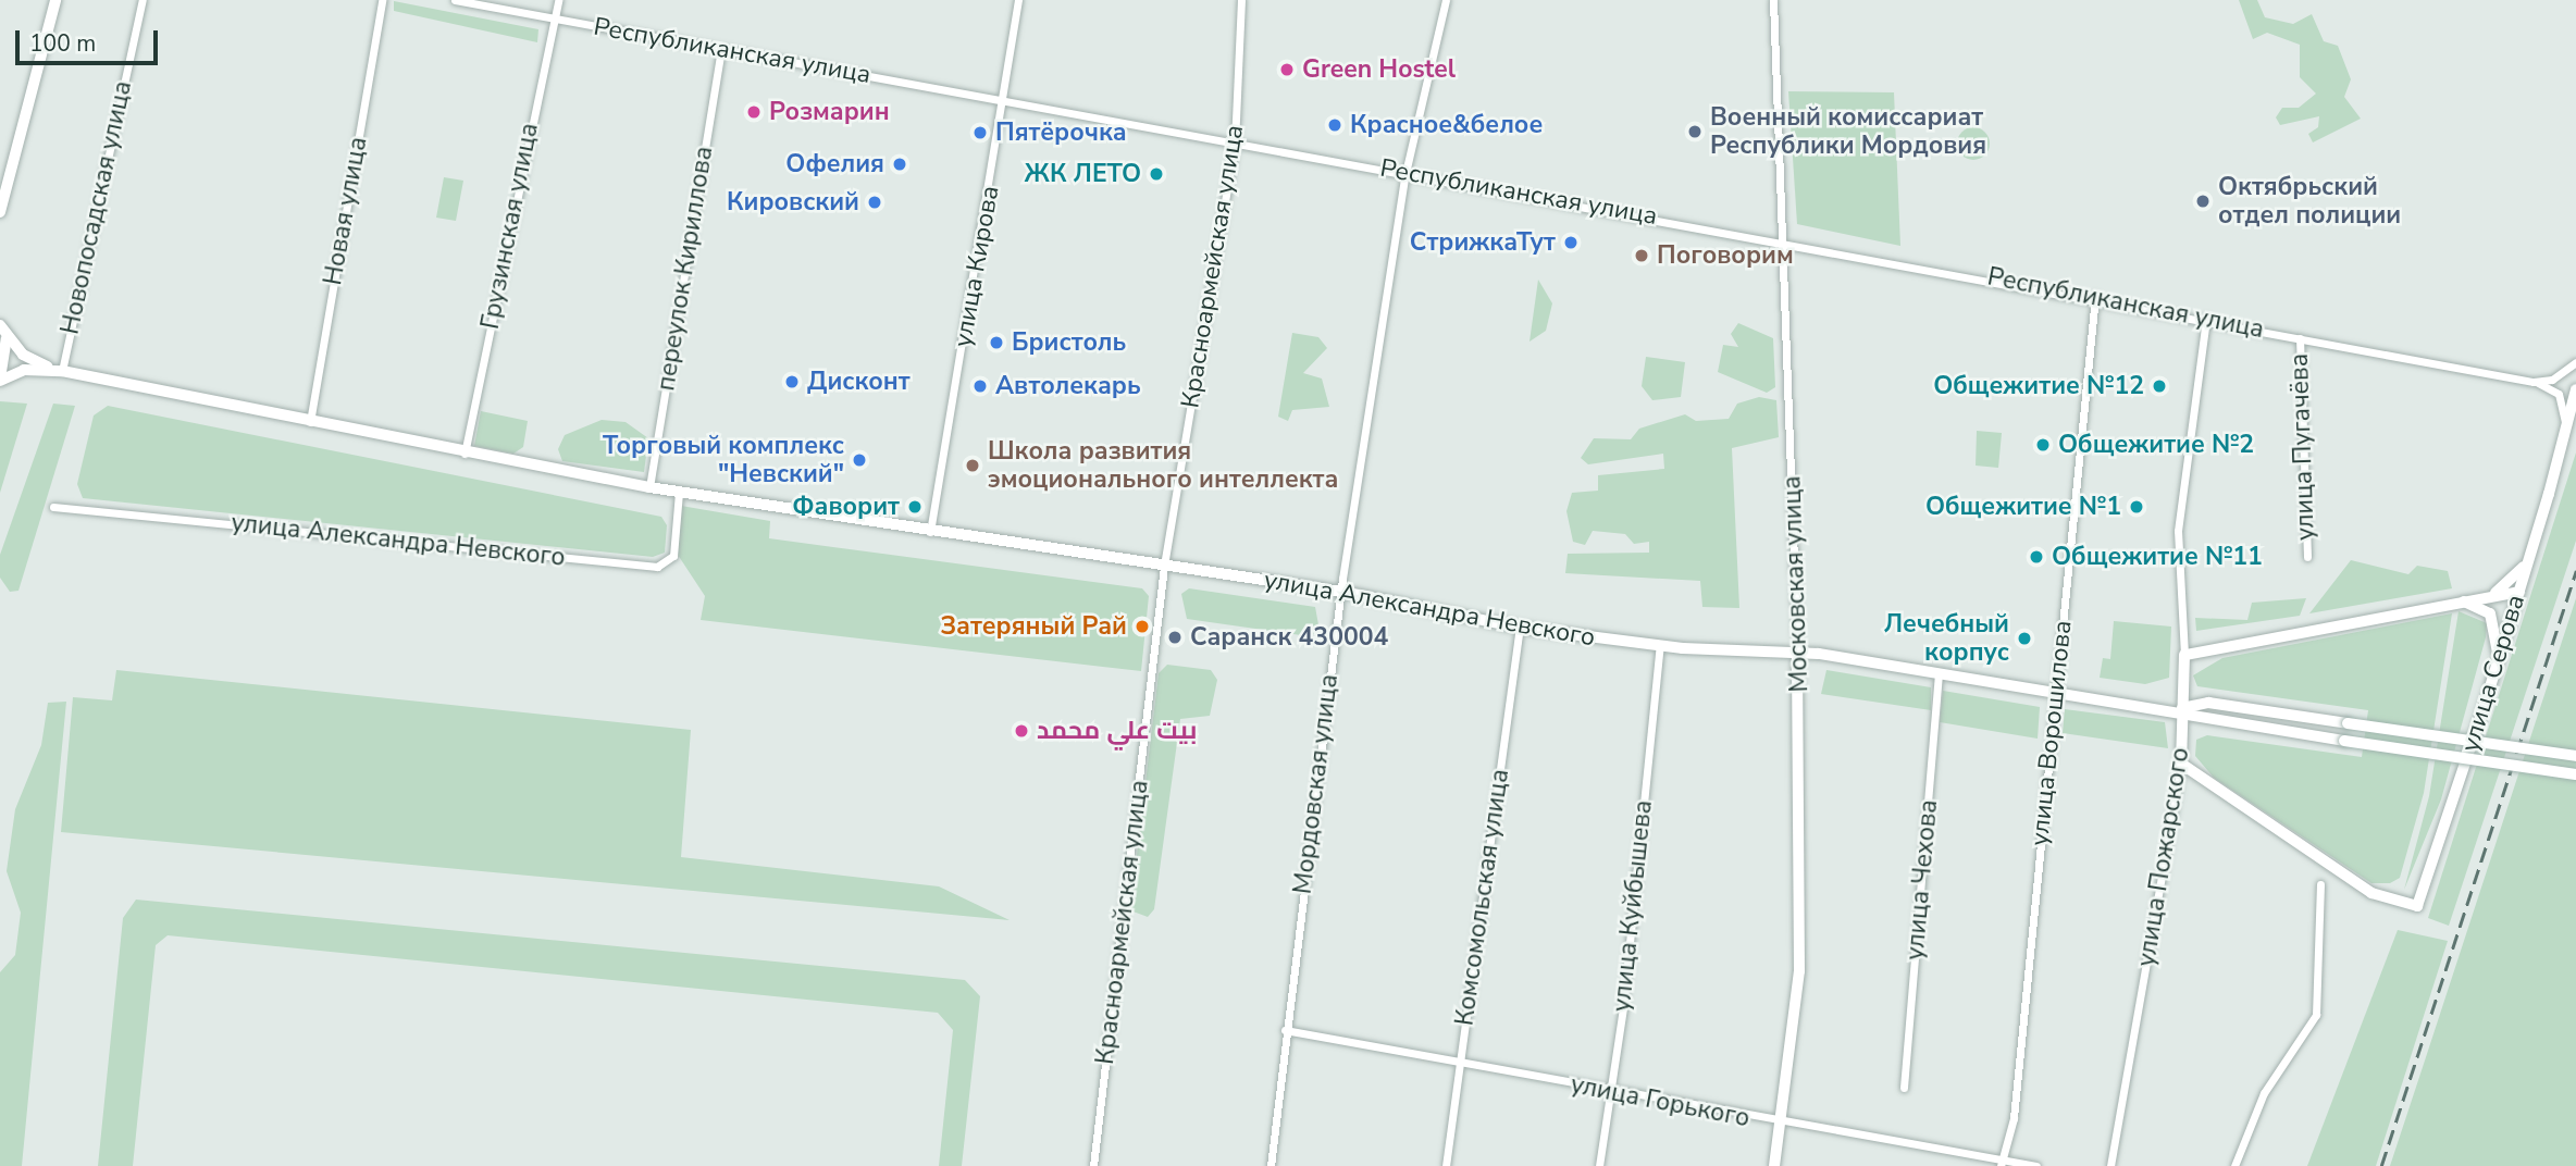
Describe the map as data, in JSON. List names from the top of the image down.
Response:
{
  "streets": {
    "main road": [
      "улица Александра Невского",
      "Московская улица",
      "улица Серова",
      "улица Пожарского"
    ],
    "street": [
      "Республиканская улица",
      "Новопосадская улица",
      "Новая улица",
      "Грузинская улица",
      "улица Кирова",
      "Красноармейская улица",
      "переулок Кириллова",
      "улица Пугачёва",
      "улица Ворошилова",
      "Мордовская улица",
      "улица Чехова",
      "Комсомольская улица",
      "улица Куйбышева",
      "улица Горького"
    ]
  },
  "crossings": [
    ["Республиканская улица", "Грузинская улица"],
    ["Республиканская улица", "улица Кирова"],
    ["Республиканская улица", "Красноармейская улица"],
    ["Республиканская улица", "переулок Кириллова"],
    ["Республиканская улица", "улица Пугачёва"],
    ["Республиканская улица", "Московская улица"],
    ["Республиканская улица", "улица Ворошилова"],
    ["Республиканская улица", "Мордовская улица"],
    ["Республиканская улица", "улица Пожарского"],
    ["Новопосадская улица", "улица Александра Невского"],
    ["Новая улица", "улица Александра Невского"],
    ["Грузинская улица", "улица Александра Невского"],
    ["улица Кирова", "улица Александра Невского"],
    ["Красноармейская улица", "улица Александра Невского"],
    ["переулок Кириллова", "улица Александра Невского"],
    ["улица Александра Невского", "Московская улица"],
    ["улица Александра Невского", "улица Ворошилова"],
    ["улица Александра Невского", "Мордовская улица"],
    ["улица Александра Невского", "улица Пожарского"],
    ["улица Александра Невского", "улица Чехова"],
    ["улица Александра Невского", "Комсомольская улица"],
    ["улица Александра Невского", "улица Куйбышева"],
    ["Московская улица", "улица Горького"],
    ["улица Серова", "улица Пожарского"],
    ["улица Ворошилова", "улица Горького"],
    ["Мордовская улица", "улица Горького"],
    ["Комсомольская улица", "улица Горького"],
    ["улица Куйбышева", "улица Горького"]
  ],
  "places": [
    "Green Hostel",
    "Розмарин",
    "Красное&белое",
    "Военный комиссариат Республики Мордовия",
    "Пятёрочка",
    "Офелия",
    "ЖК ЛЕТО",
    "Октябрьский отдел полиции",
    "Кировский",
    "СтрижкаТут",
    "Поговорим",
    "Бристоль",
    "Дисконт",
    "Автолекарь",
    "Общежитие №12",
    "Общежитие №2",
    "Торговый комплекс \"Невский\"",
    "Школа развития эмоционального интеллекта",
    "Фаворит",
    "Общежитие №1",
    "Общежитие №11",
    "Затеряный Рай",
    "Саранск 430004",
    "Лечебный корпус",
    "بيت علي محمد"
  ],
  "scale_bar": "100 m"
}
